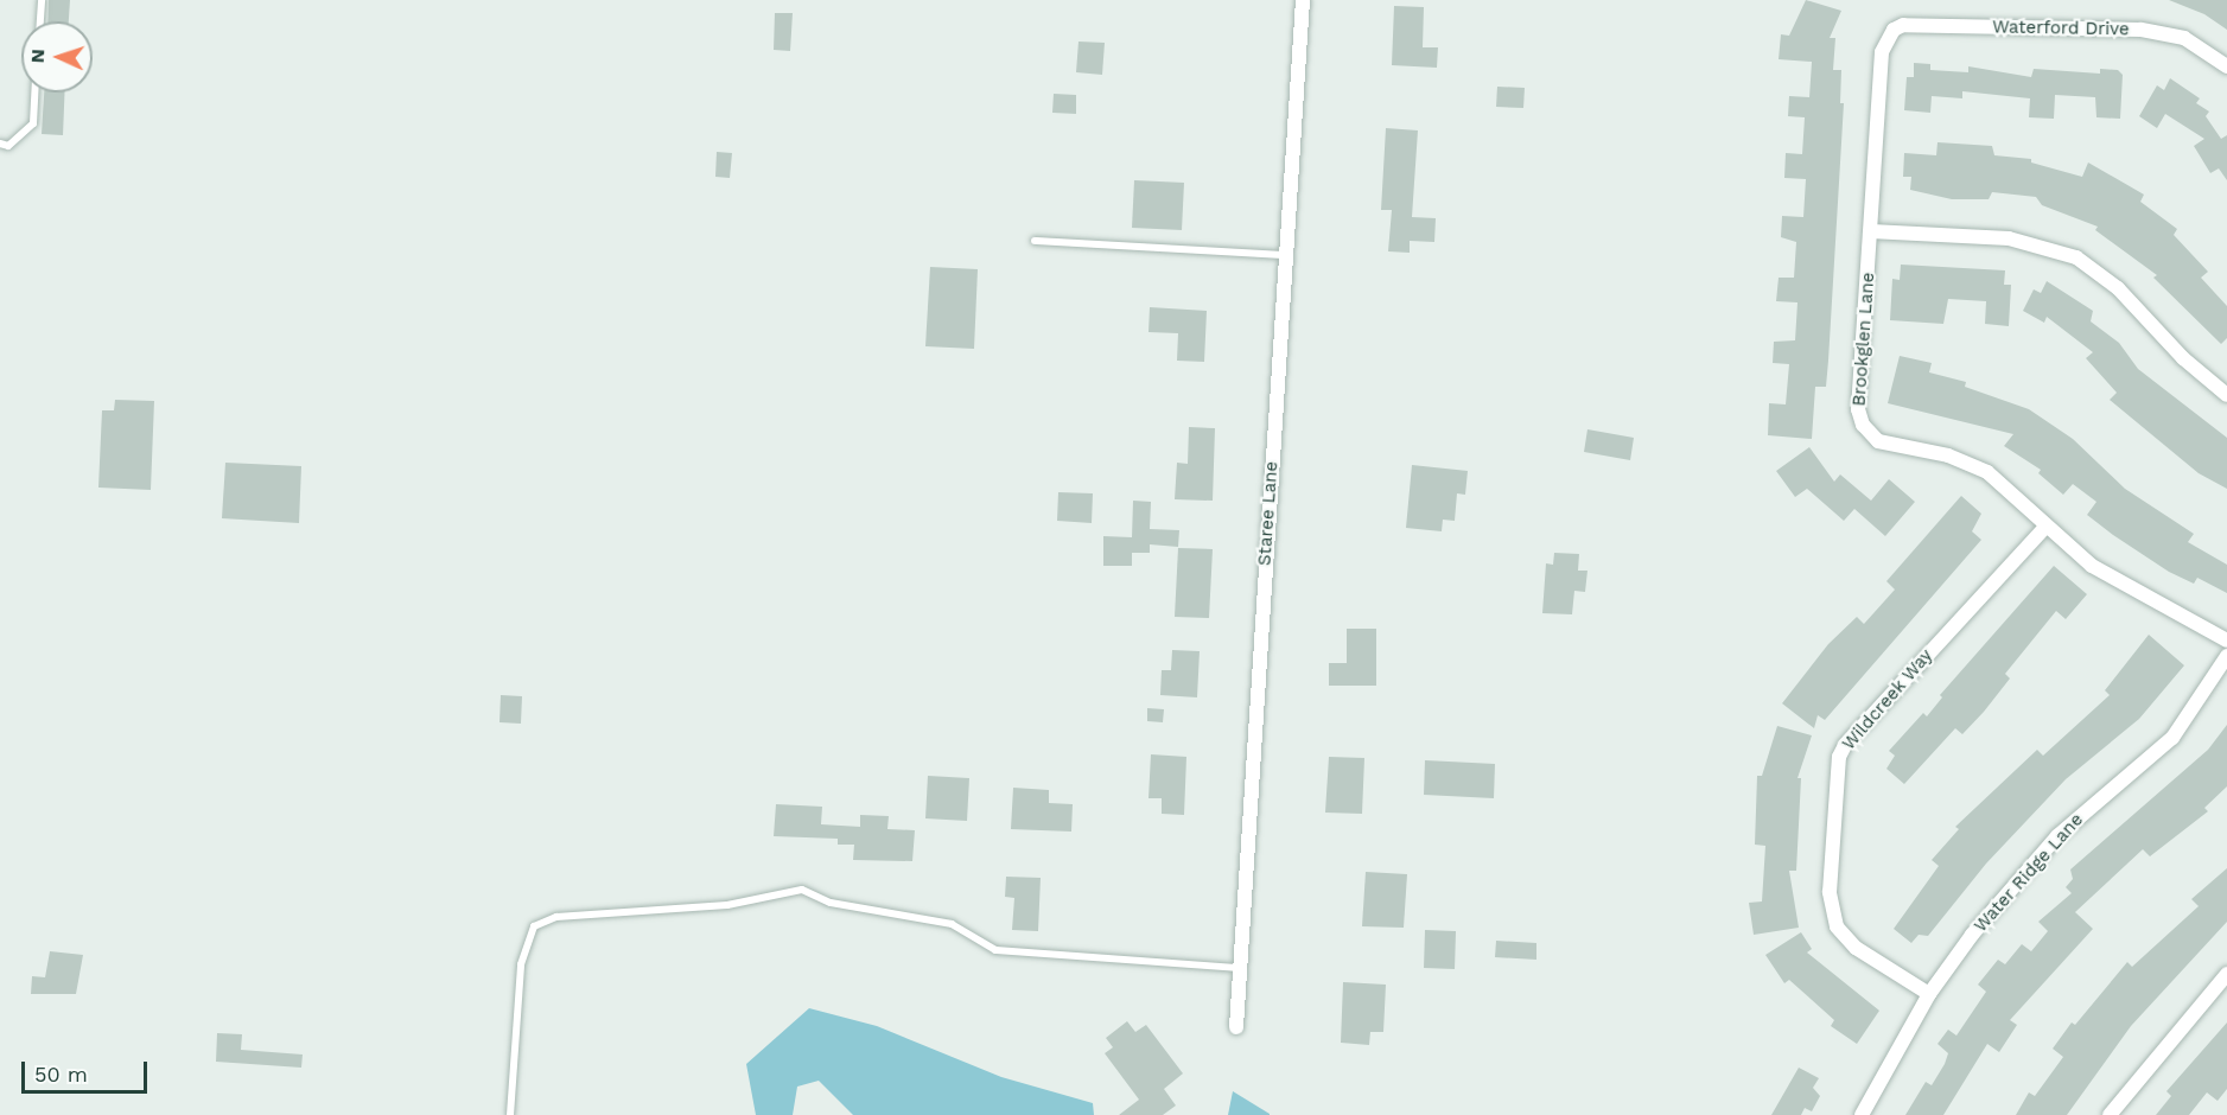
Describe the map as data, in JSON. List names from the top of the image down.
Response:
{
  "streets": {
    "street": [
      "Waterford Drive",
      "Brookglen Lane",
      "Staree Lane",
      "Wildcreek Way",
      "Water Ridge Lane"
    ]
  },
  "crossings": [
    ["Waterford Drive", "Brookglen Lane"],
    ["Brookglen Lane", "Wildcreek Way"],
    ["Wildcreek Way", "Water Ridge Lane"]
  ],
  "scale_bar": "50 m",
  "north": "left"
}
